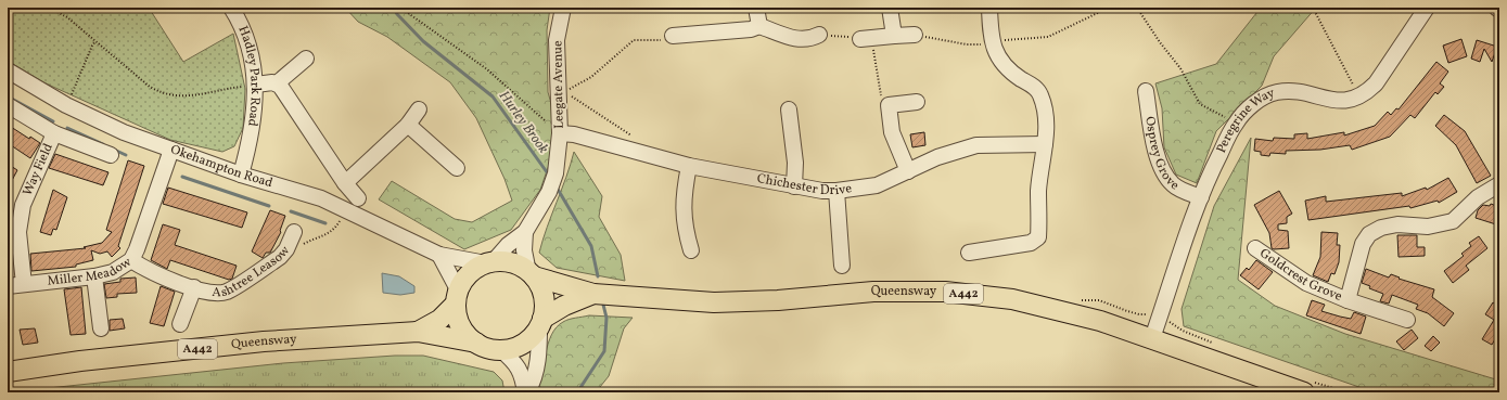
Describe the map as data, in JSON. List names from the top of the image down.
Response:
{
  "streets": {
    "main road": ["Queensway", "A442"],
    "street": [
      "Hadley Park Road",
      "Leegate Avenue",
      "Peregrine Way",
      "Osprey Grove",
      "Okehampton Road",
      "Way Field",
      "Chichester Drive",
      "Ashtree Leasow",
      "Miller Meadow",
      "Goldcrest Grove"
    ]
  },
  "crossings": [
    ["Hadley Park Road", "Okehampton Road"],
    ["Leegate Avenue", "Okehampton Road"],
    ["Leegate Avenue", "Chichester Drive"],
    ["Leegate Avenue", "A442"],
    ["Peregrine Way", "Osprey Grove"],
    ["Peregrine Way", "Queensway"],
    ["Okehampton Road", "Miller Meadow"],
    ["Okehampton Road", "A442"],
    ["Way Field", "Miller Meadow"],
    ["Ashtree Leasow", "Miller Meadow"],
    ["Queensway", "A442"]
  ],
  "water": ["Hurley Brook"]
}
